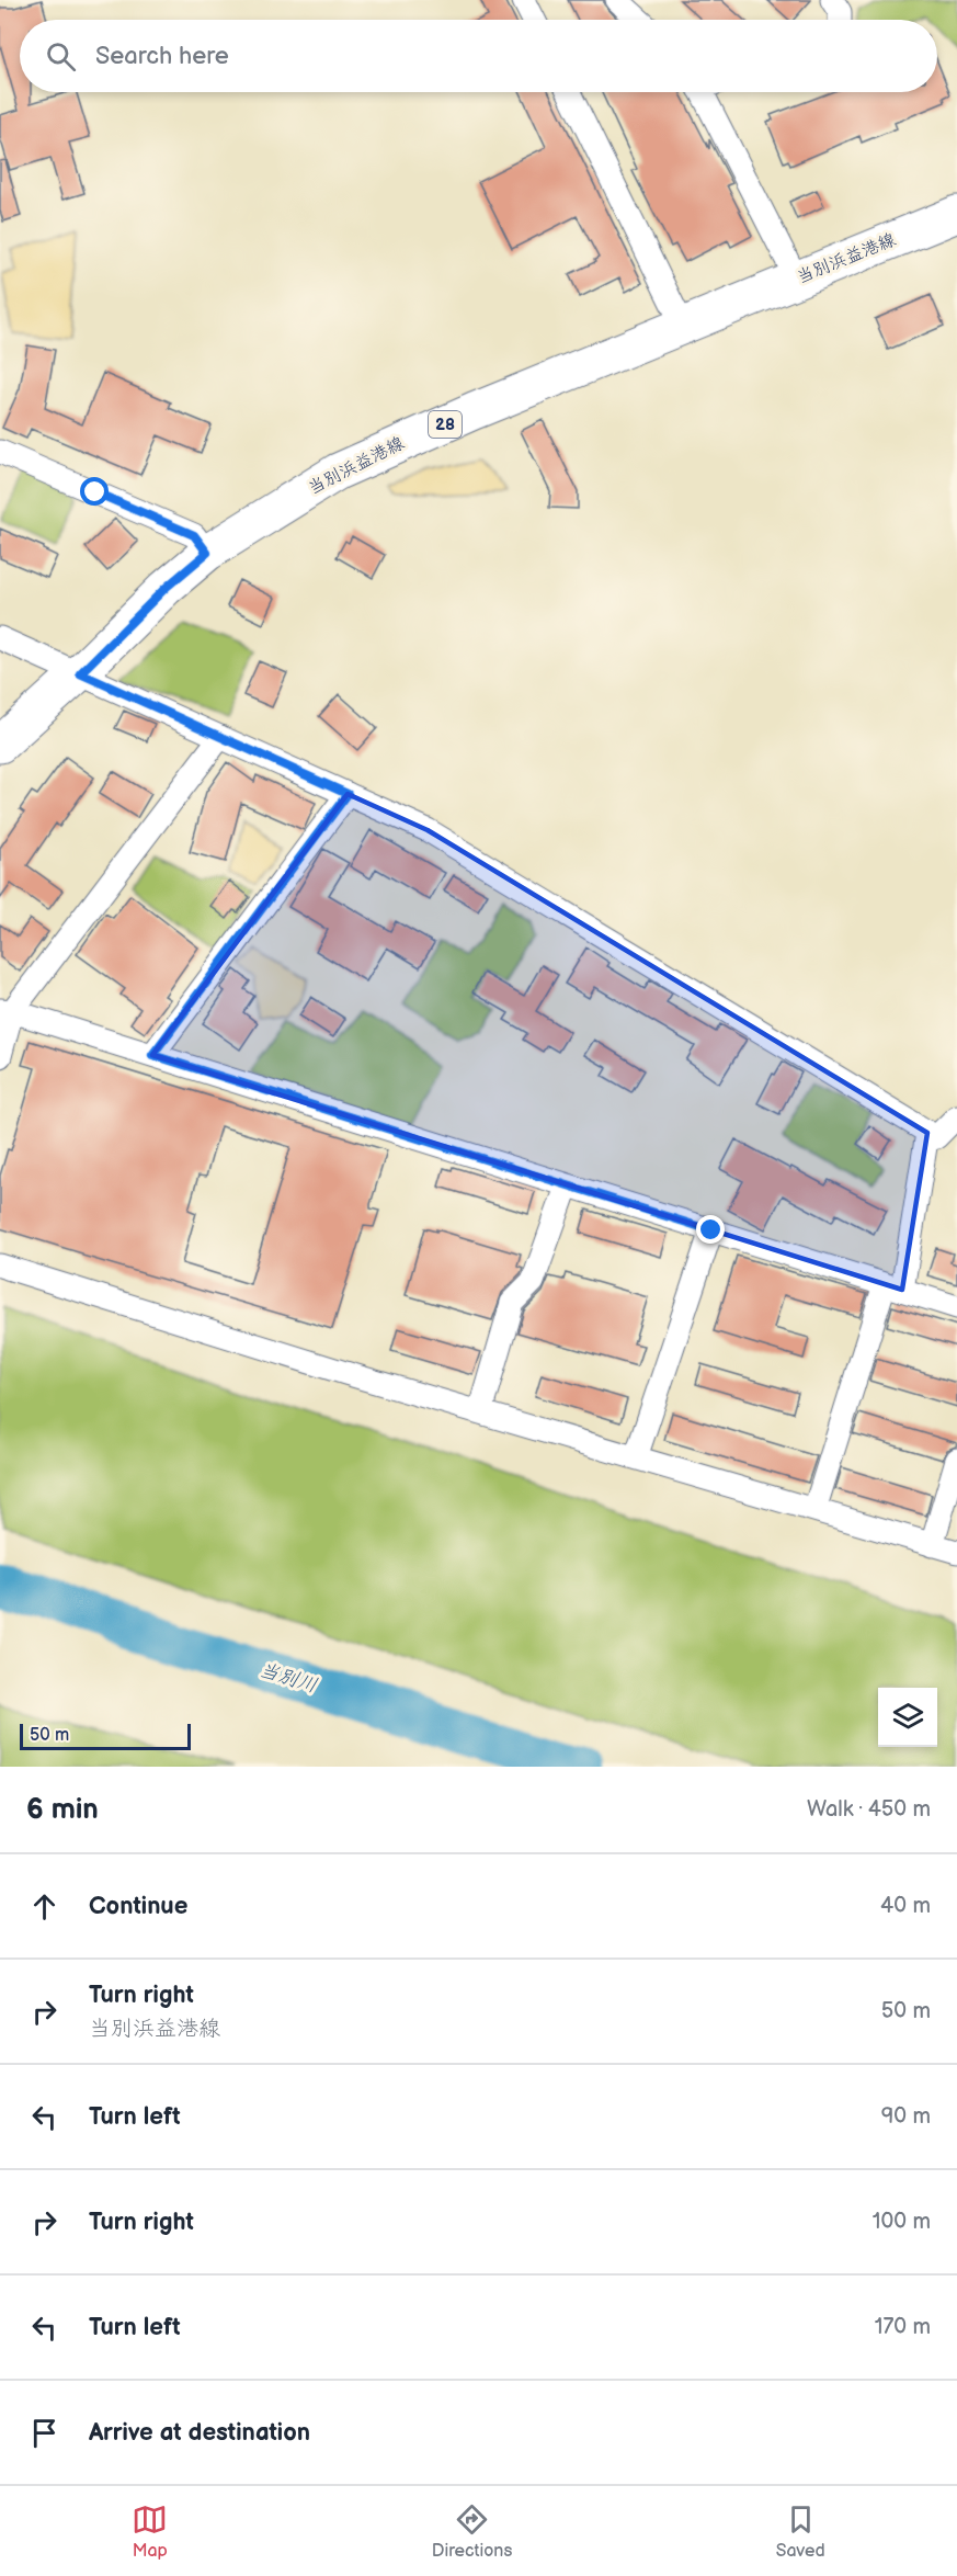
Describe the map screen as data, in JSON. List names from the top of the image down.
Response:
{
  "streets": {
    "main road": ["当別浜益港線", "28"]
  },
  "water": ["当別川"],
  "scale_bar": "50 m",
  "page": {
    "search": "Search here",
    "scale": "50 m",
    "heading": ["6 min", "Walk · 450 m"],
    "list": [
      ["Continue", "40 m"],
      ["Turn right", "当別浜益港線", "50 m"],
      ["Turn left", "90 m"],
      ["Turn right", "100 m"],
      ["Turn left", "170 m"],
      "Arrive at destination"
    ],
    "nav": ["Map", "Directions", "Saved"]
  }
}
